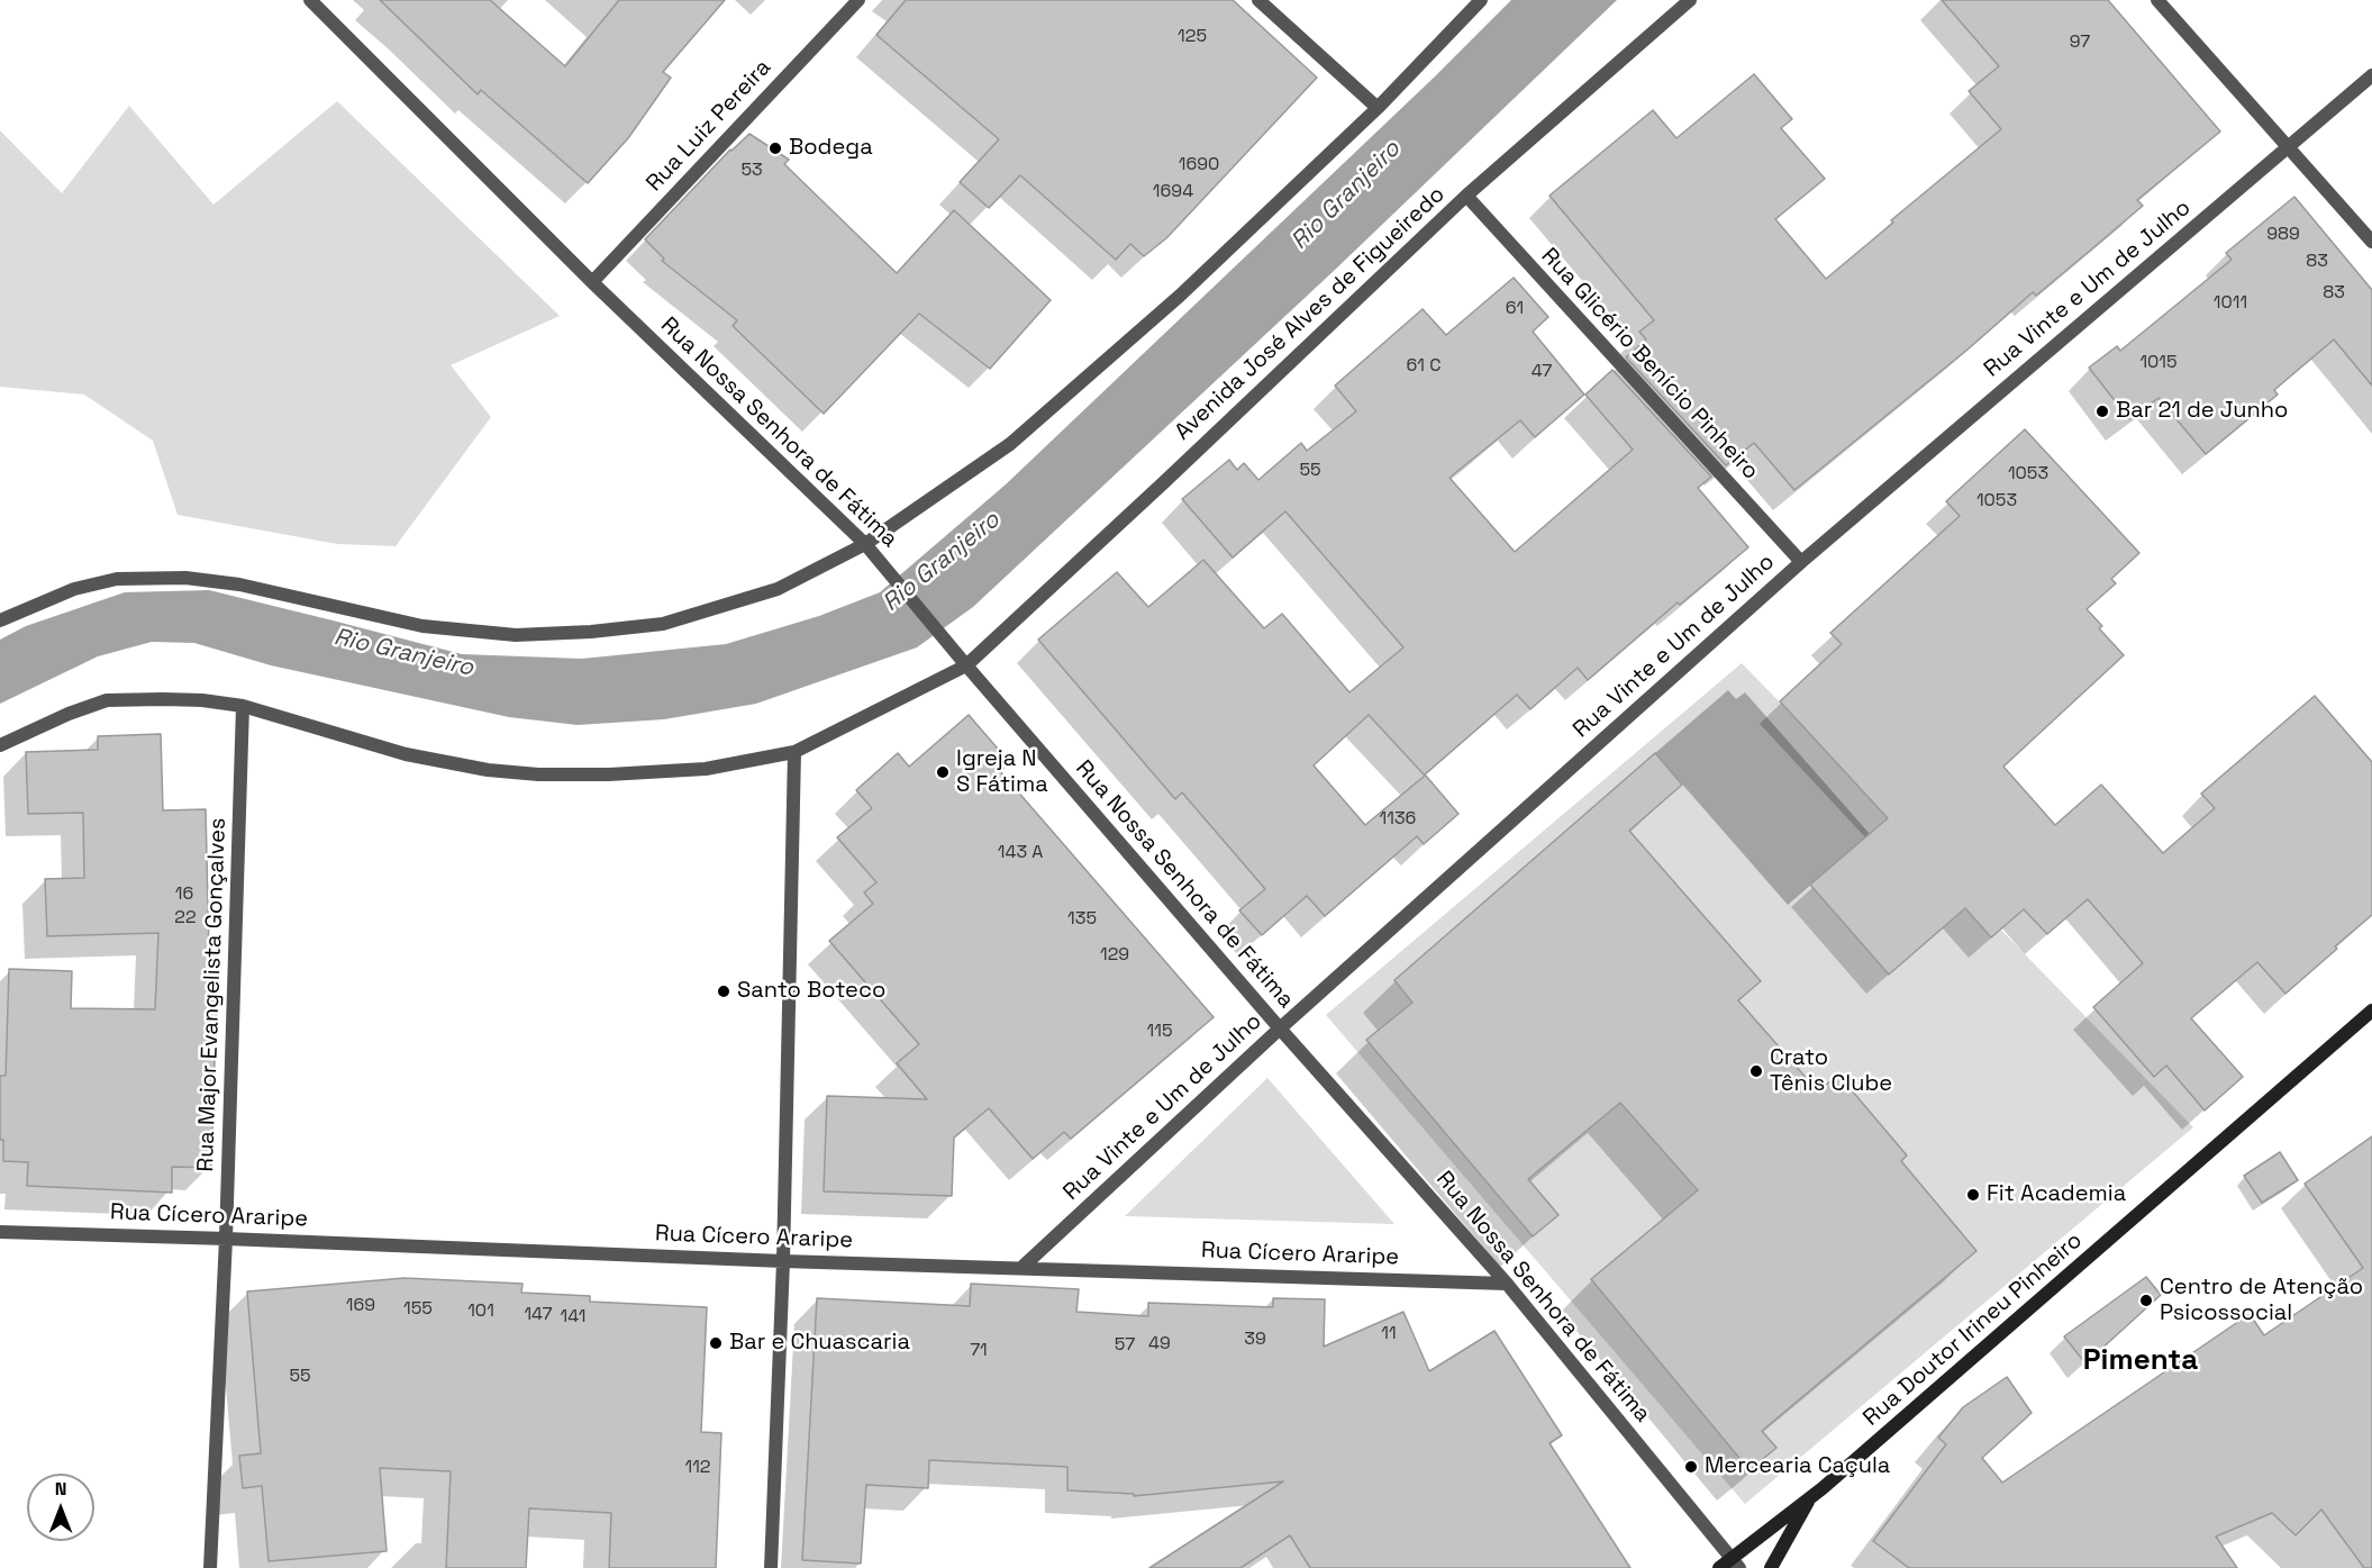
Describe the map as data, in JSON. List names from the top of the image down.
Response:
{
  "streets": {
    "street": [
      "Rua Luiz Pereira",
      "Rua Vinte e Um de Julho",
      "Avenida José Alves de Figueiredo",
      "Rua Glicério Benício Pinheiro",
      "Rua Nossa Senhora de Fátima",
      "Rua Major Evangelista Gonçalves",
      "Rua Cícero Araripe",
      "Rua Doutor Irineu Pinheiro"
    ]
  },
  "crossings": [
    ["Rua Luiz Pereira", "Rua Nossa Senhora de Fátima"],
    ["Rua Vinte e Um de Julho", "Rua Glicério Benício Pinheiro"],
    ["Rua Vinte e Um de Julho", "Rua Nossa Senhora de Fátima"],
    ["Rua Vinte e Um de Julho", "Rua Cícero Araripe"],
    ["Avenida José Alves de Figueiredo", "Rua Glicério Benício Pinheiro"],
    ["Avenida José Alves de Figueiredo", "Rua Nossa Senhora de Fátima"],
    ["Avenida José Alves de Figueiredo", "Rua Major Evangelista Gonçalves"],
    ["Rua Nossa Senhora de Fátima", "Rua Cícero Araripe"],
    ["Rua Nossa Senhora de Fátima", "Rua Doutor Irineu Pinheiro"],
    ["Rua Major Evangelista Gonçalves", "Rua Cícero Araripe"]
  ],
  "districts": ["Pimenta"],
  "water": ["Rio Granjeiro"],
  "places": [
    "Bodega",
    "Bar 21 de Junho",
    "Igreja N S Fátima",
    "Santo Boteco",
    "Crato Tênis Clube",
    "Fit Academia",
    "Centro de Atenção Psicossocial",
    "Bar e Chuascaria",
    "Mercearia Caçula"
  ],
  "house_numbers": [
    "125",
    "97",
    "1690",
    "53",
    "1694",
    "989",
    "83",
    "83",
    "1011",
    "61",
    "1015",
    "61 C",
    "47",
    "55",
    "1053",
    "1053",
    "1136",
    "143 A",
    "16",
    "22",
    "135",
    "129",
    "115",
    "169",
    "155",
    "101",
    "147",
    "141",
    "11",
    "39",
    "49",
    "57",
    "71",
    "55",
    "112"
  ],
  "north": "top"
}
